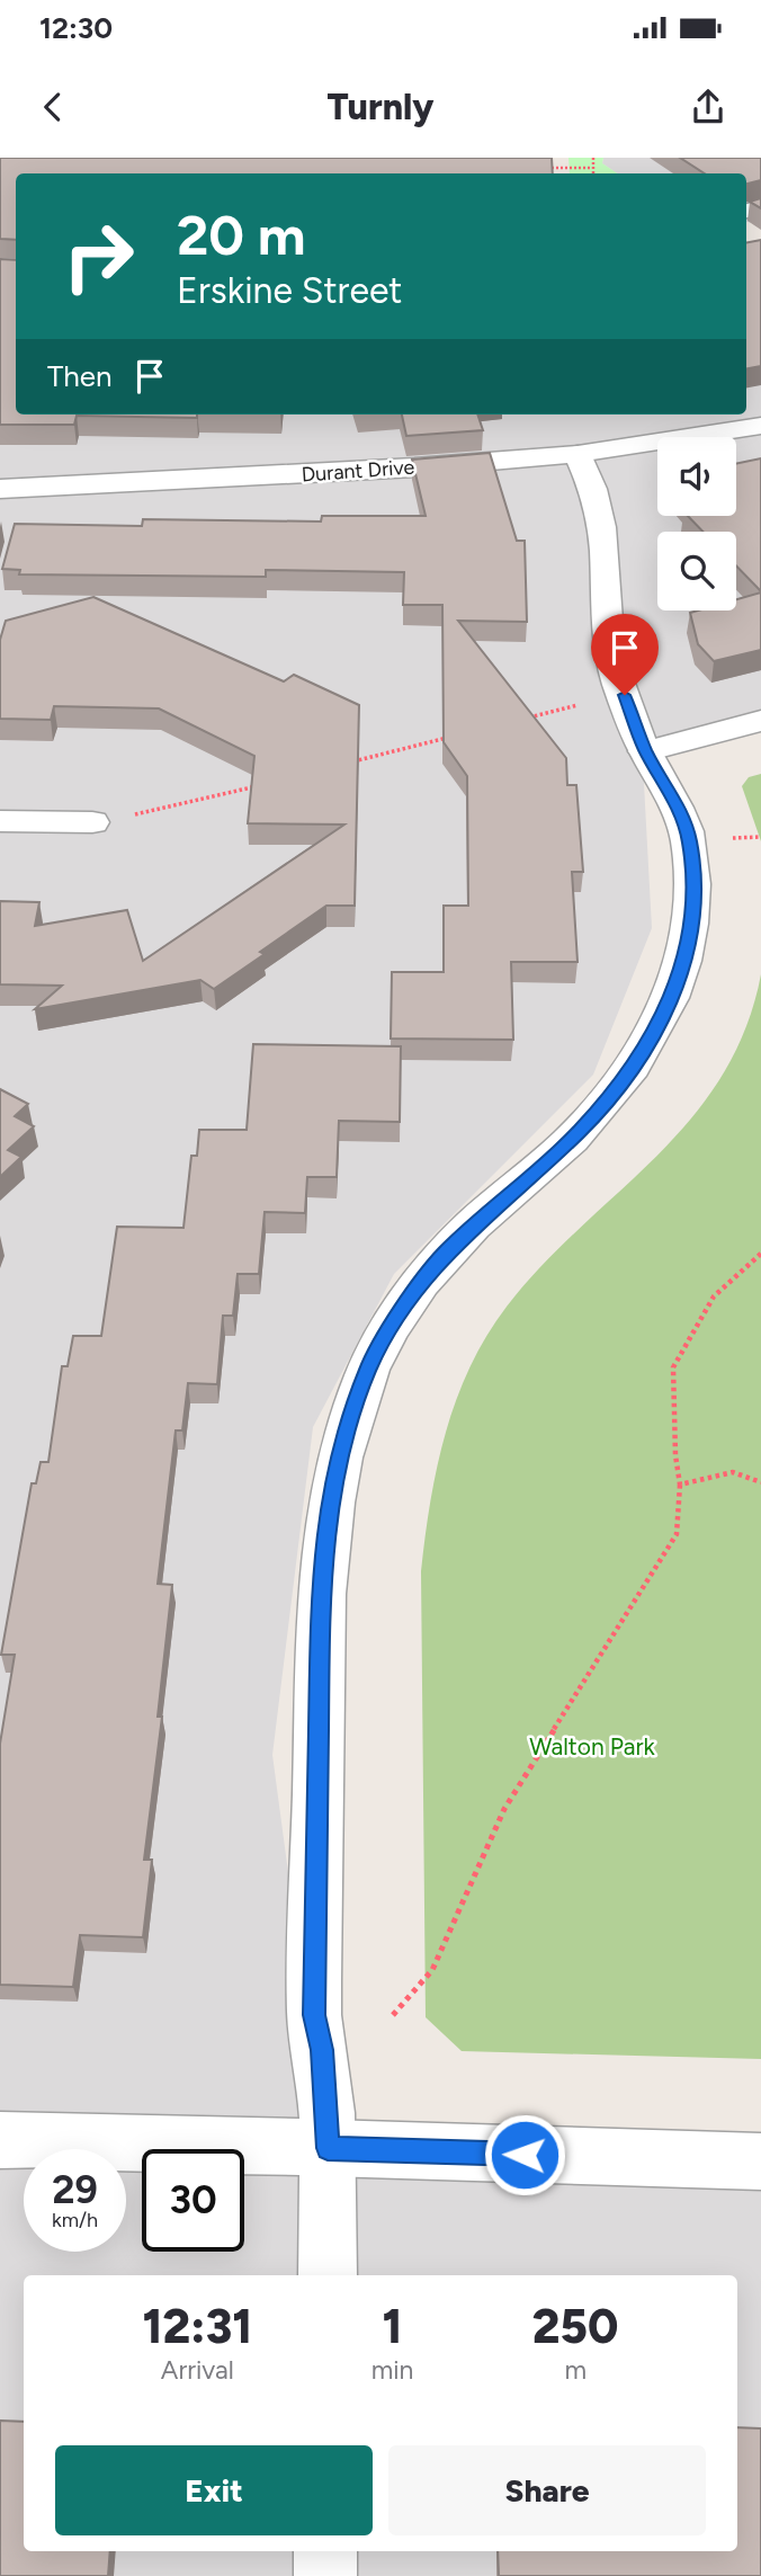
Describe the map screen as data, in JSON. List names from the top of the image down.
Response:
{
  "streets": {
    "street": ["Durant Drive"]
  },
  "parks": ["Walton Park"],
  "page": {
    "status": "12:30",
    "header": "Turnly",
    "turn": ["20 m", "Erskine Street"],
    "then": "Then",
    "speed": "29 km/h",
    "limit": "30",
    "eta": [
      "12:31",
      "Arrival",
      "1",
      "min",
      "250",
      "m"
    ],
    "buttons": ["Exit", "Share"]
  }
}
